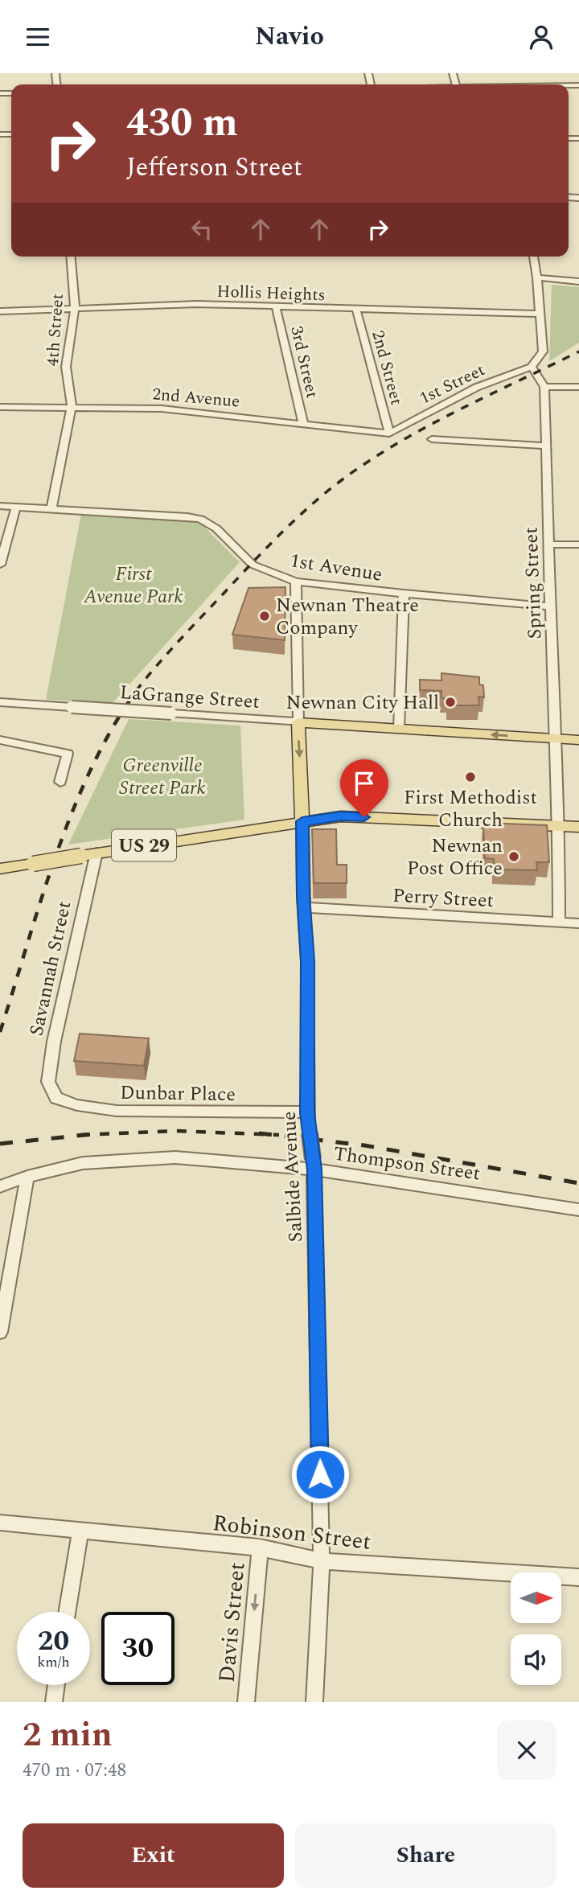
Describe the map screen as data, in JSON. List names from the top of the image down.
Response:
{
  "streets": {
    "main road": ["LaGrange Street", "US 29", "Salbide Avenue"],
    "street": [
      "Hollis Heights",
      "4th Street",
      "3rd Street",
      "2nd Street",
      "1st Street",
      "2nd Avenue",
      "1st Avenue",
      "Spring Street",
      "Perry Street",
      "Savannah Street",
      "Dunbar Place",
      "Thompson Street",
      "Robinson Street",
      "Davis Street"
    ]
  },
  "crossings": [
    ["Hollis Heights", "4th Street"],
    ["Hollis Heights", "3rd Street"],
    ["Hollis Heights", "2nd Street"],
    ["4th Street", "2nd Avenue"],
    ["4th Street", "1st Avenue"],
    ["3rd Street", "2nd Avenue"],
    ["2nd Street", "1st Street"],
    ["2nd Street", "2nd Avenue"],
    ["1st Street", "2nd Avenue"],
    ["1st Avenue", "Spring Street"],
    ["Spring Street", "LaGrange Street"],
    ["Spring Street", "US 29"],
    ["Spring Street", "Perry Street"],
    ["LaGrange Street", "Salbide Avenue"],
    ["US 29", "Savannah Street"],
    ["US 29", "Salbide Avenue"],
    ["Perry Street", "Salbide Avenue"],
    ["Savannah Street", "Dunbar Place"],
    ["Dunbar Place", "Salbide Avenue"],
    ["Thompson Street", "Salbide Avenue"],
    ["Salbide Avenue", "Robinson Street"],
    ["Robinson Street", "Davis Street"]
  ],
  "one_way": ["Davis Street"],
  "parks": ["First Avenue Park", "Greenville Street Park"],
  "places": [
    "Newnan Theatre Company",
    "Newnan City Hall",
    "First Methodist Church",
    "Newnan Post Office"
  ],
  "north": "right",
  "page": {
    "header": "Navio",
    "turn": ["430 m", "Jefferson Street"],
    "speed": "20 km/h",
    "limit": "30",
    "heading": ["2 min", "470 m · 07:48"],
    "buttons": ["Exit", "Share"]
  }
}
